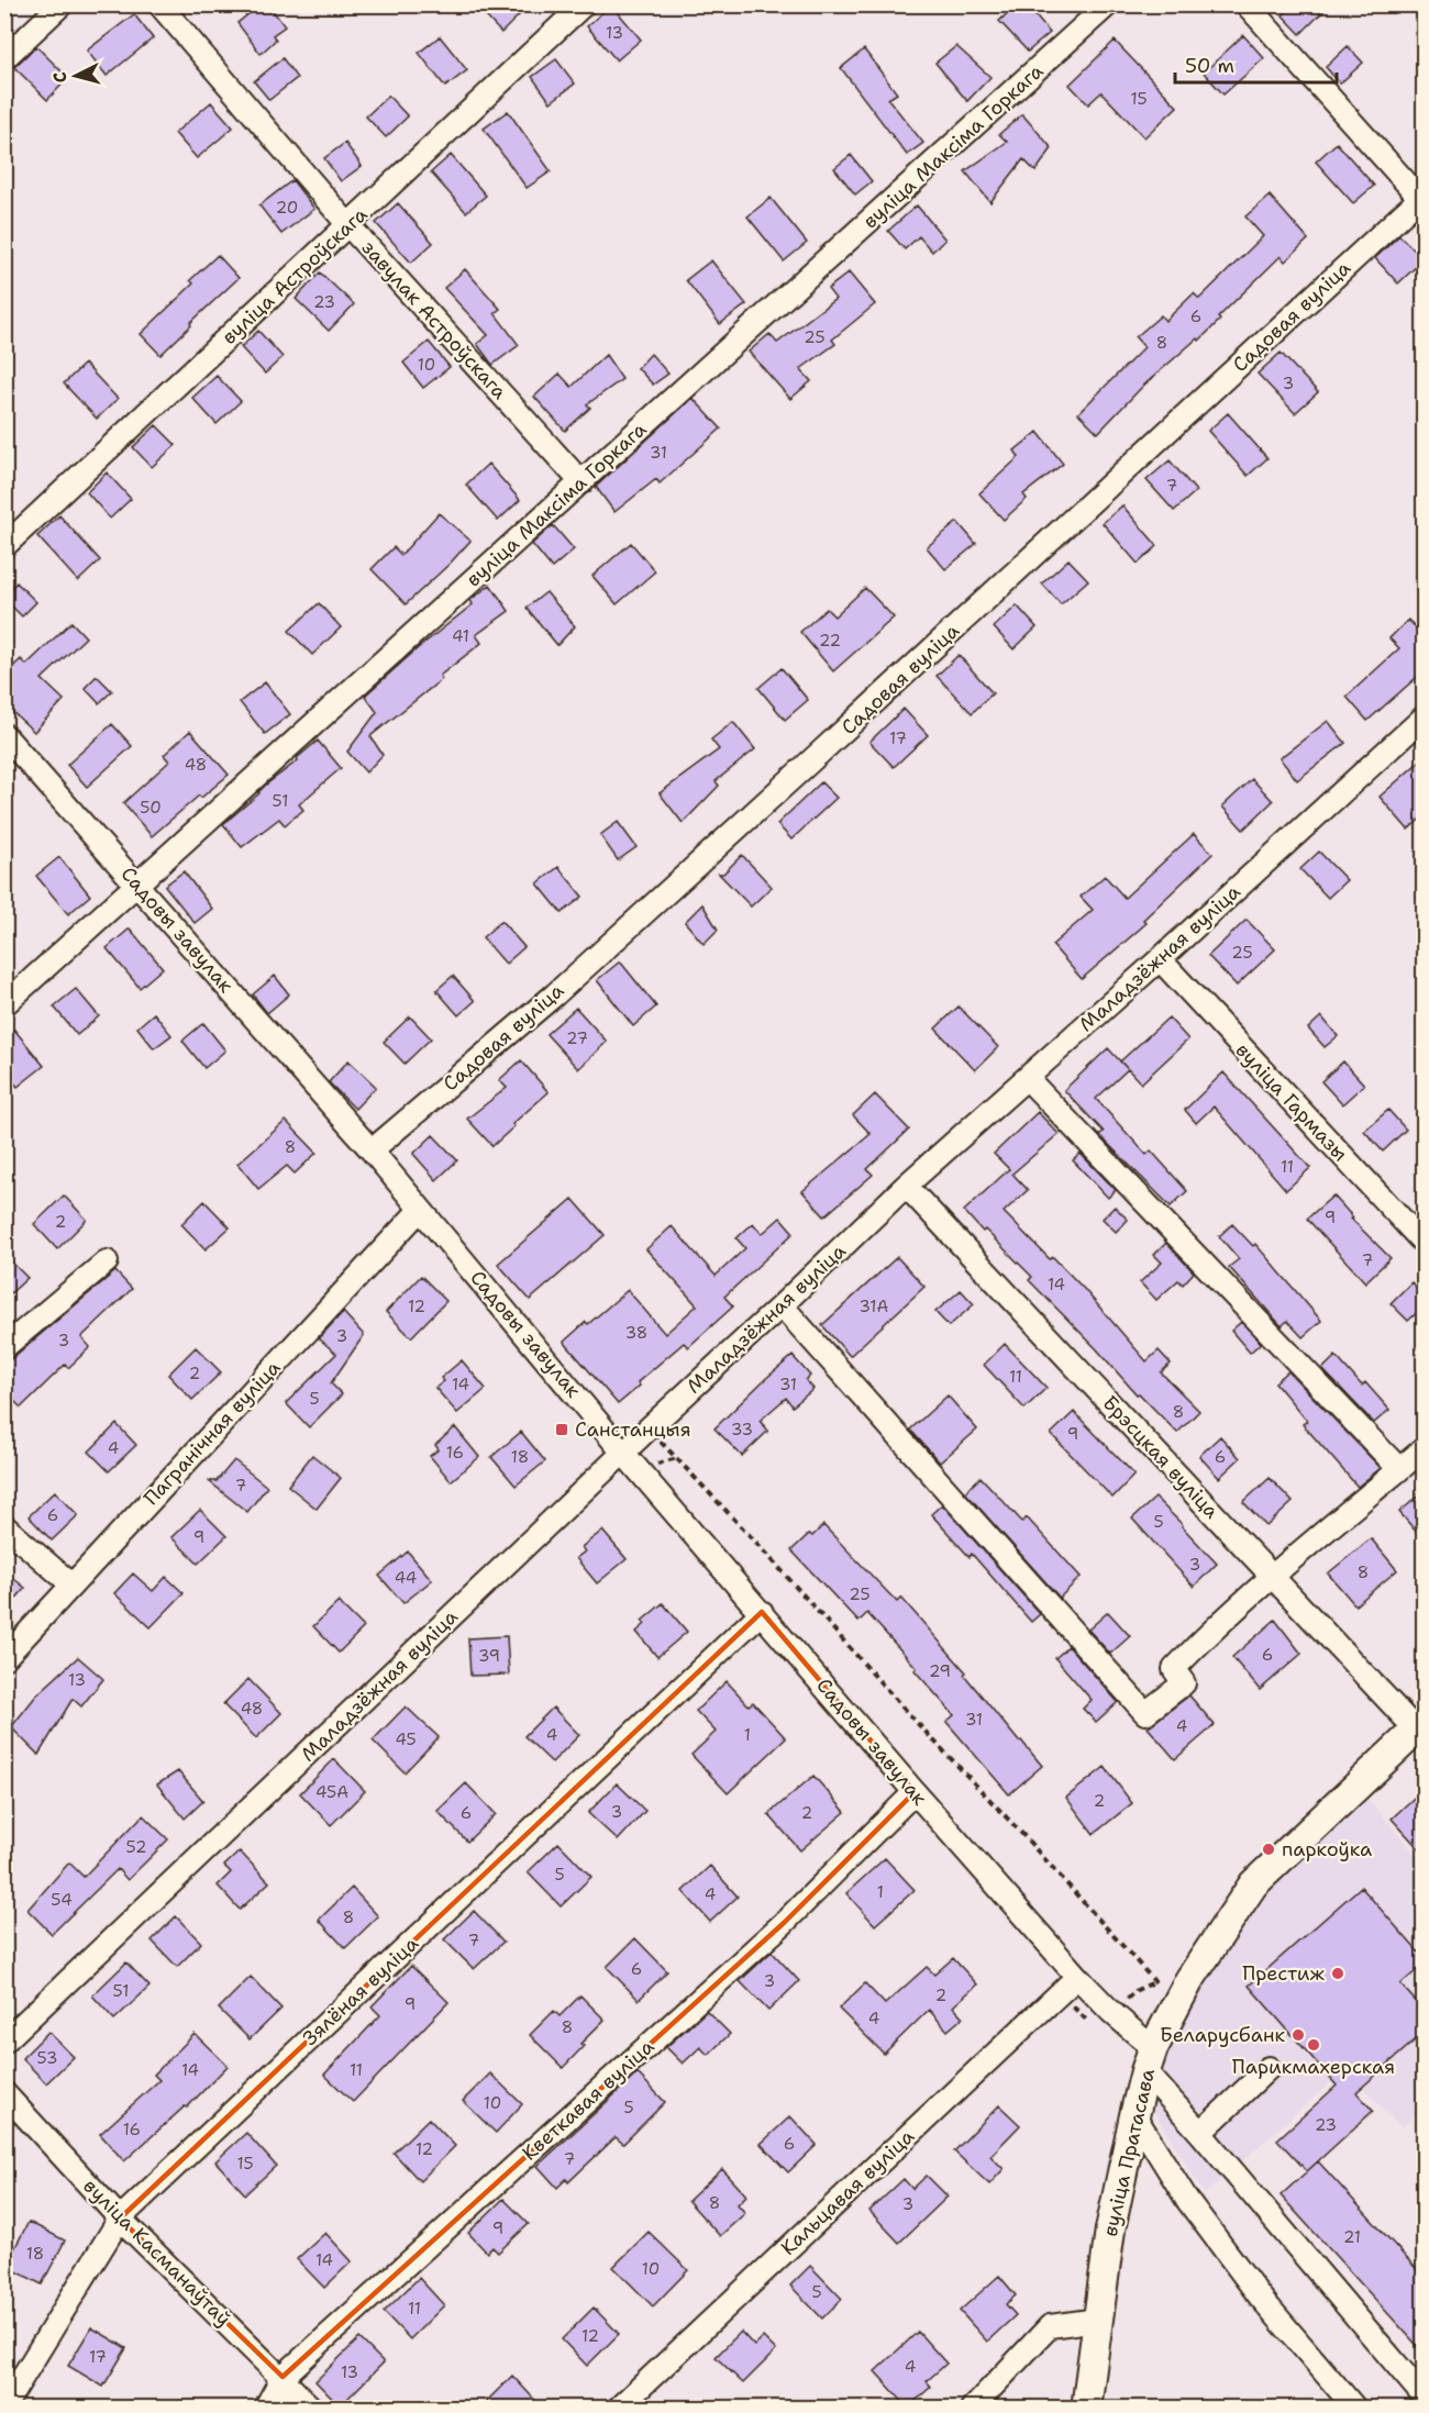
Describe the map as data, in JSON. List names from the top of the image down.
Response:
{
  "streets": {
    "main road": ["вуліца Пратасава"],
    "street": [
      "вуліца Максіма Горкага",
      "вуліца Астроўскага",
      "Садовая вуліца",
      "завулак Астроўскага",
      "Садовы завулак",
      "Маладзёжная вуліца",
      "вуліца Гармазы",
      "Пагранічная вуліца",
      "Брэсцкая вуліца",
      "Зялёная вуліца",
      "Кветкавая вуліца",
      "Кальцавая вуліца",
      "вуліца Касманаўтаў"
    ]
  },
  "crossings": [
    ["вуліца Максіма Горкага", "завулак Астроўскага"],
    ["вуліца Максіма Горкага", "Садовы завулак"],
    ["вуліца Астроўскага", "завулак Астроўскага"],
    ["Садовая вуліца", "Садовы завулак"],
    ["Садовы завулак", "Маладзёжная вуліца"],
    ["Садовы завулак", "Пагранічная вуліца"],
    ["Садовы завулак", "Зялёная вуліца"],
    ["Садовы завулак", "Кветкавая вуліца"],
    ["Садовы завулак", "вуліца Пратасава"],
    ["Садовы завулак", "Кальцавая вуліца"],
    ["Маладзёжная вуліца", "вуліца Гармазы"],
    ["Маладзёжная вуліца", "Брэсцкая вуліца"],
    ["Брэсцкая вуліца", "вуліца Пратасава"],
    ["Зялёная вуліца", "вуліца Касманаўтаў"],
    ["Кветкавая вуліца", "вуліца Касманаўтаў"]
  ],
  "places": {
    "transit": ["Санстанцыя"],
    "other": [
      "паркоўка",
      "Престиж",
      "Беларусбанк",
      "Парикмахерская"
    ]
  },
  "house_numbers": [
    "13",
    "15",
    "20",
    "23",
    "6",
    "25",
    "8",
    "10",
    "3",
    "31",
    "7",
    "41",
    "22",
    "17",
    "48",
    "51",
    "50",
    "25",
    "27",
    "8",
    "11",
    "9",
    "2",
    "7",
    "14",
    "12",
    "31А",
    "38",
    "3",
    "3",
    "2",
    "11",
    "14",
    "31",
    "5",
    "8",
    "33",
    "9",
    "4",
    "16",
    "18",
    "6",
    "7",
    "6",
    "5",
    "9",
    "3",
    "8",
    "44",
    "25",
    "6",
    "39",
    "29",
    "13",
    "48",
    "31",
    "4",
    "4",
    "1",
    "45",
    "45А",
    "2",
    "3",
    "6",
    "2",
    "52",
    "5",
    "1",
    "4",
    "54",
    "8",
    "7",
    "6",
    "3",
    "51",
    "2",
    "9",
    "4",
    "8",
    "53",
    "14",
    "11",
    "10",
    "5",
    "23",
    "16",
    "6",
    "12",
    "7",
    "15",
    "8",
    "3",
    "9",
    "21",
    "18",
    "14",
    "10",
    "5",
    "11",
    "12",
    "17",
    "4",
    "13"
  ],
  "scale_bar": "50 m",
  "north": "left"
}
